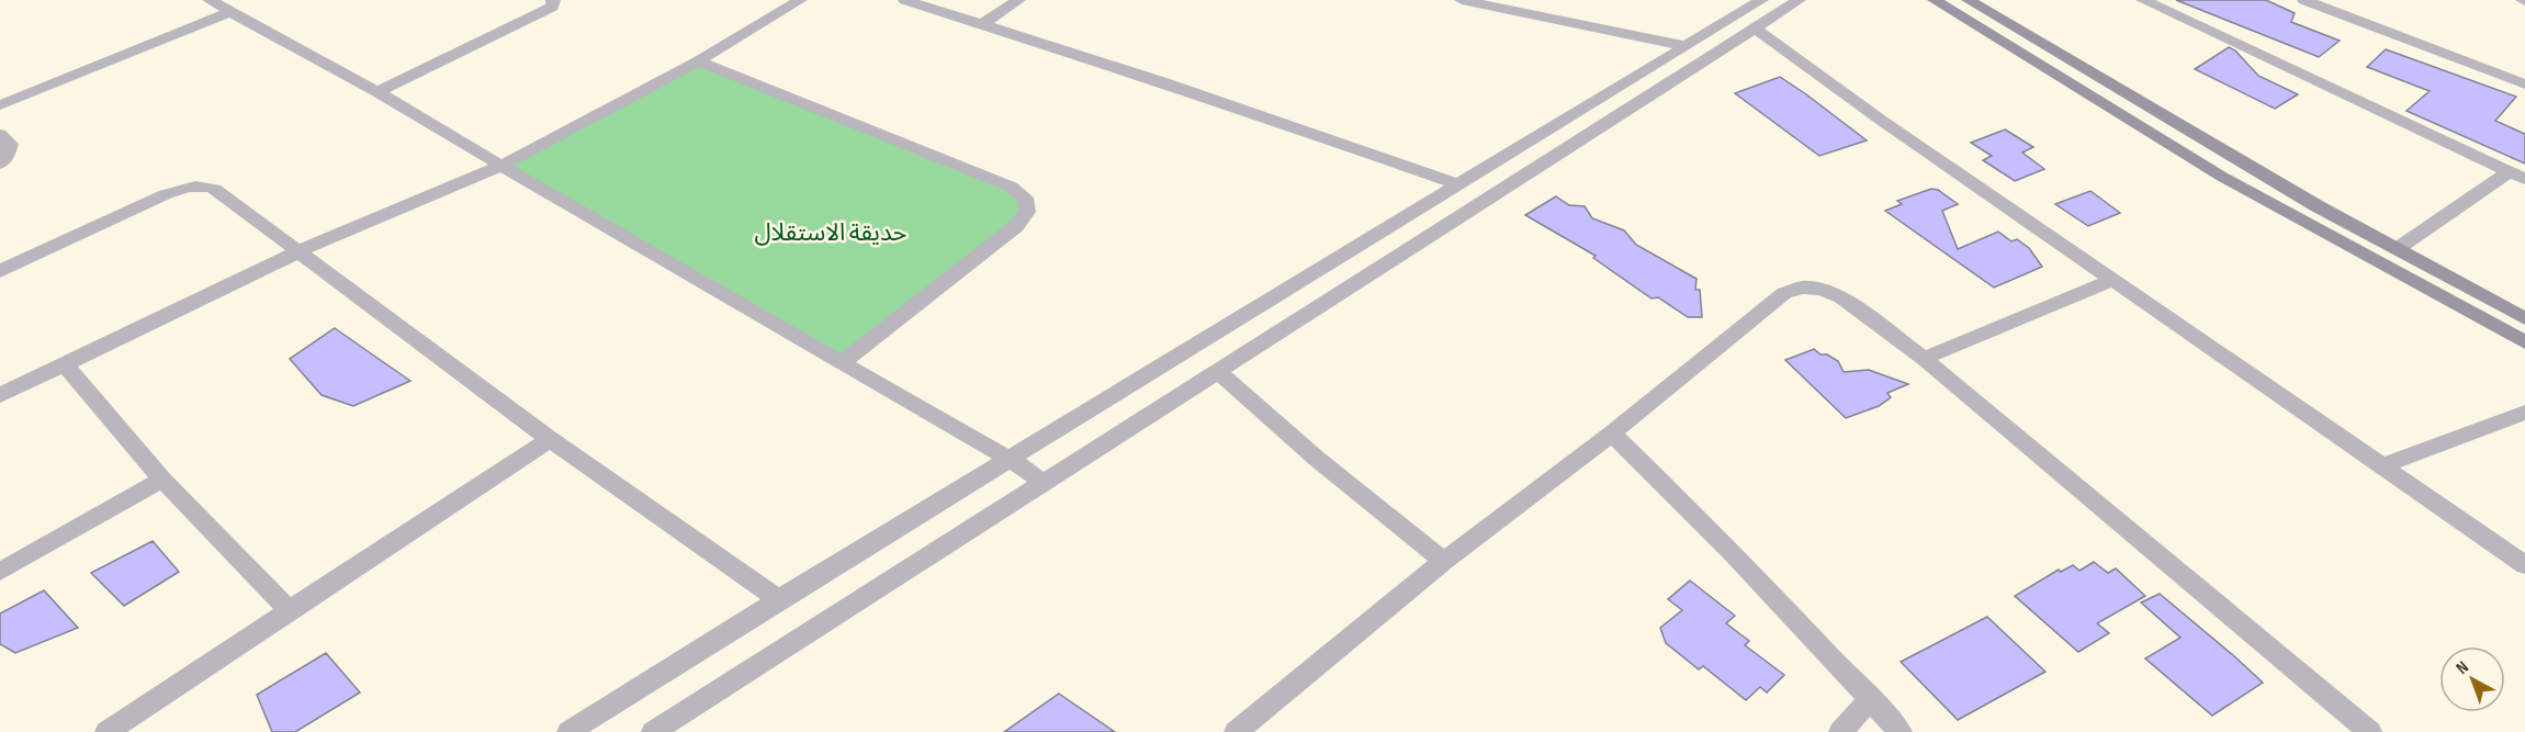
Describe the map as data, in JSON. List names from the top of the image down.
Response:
{
  "parks": ["حديقة الاستقلال"],
  "north": "top left"
}
